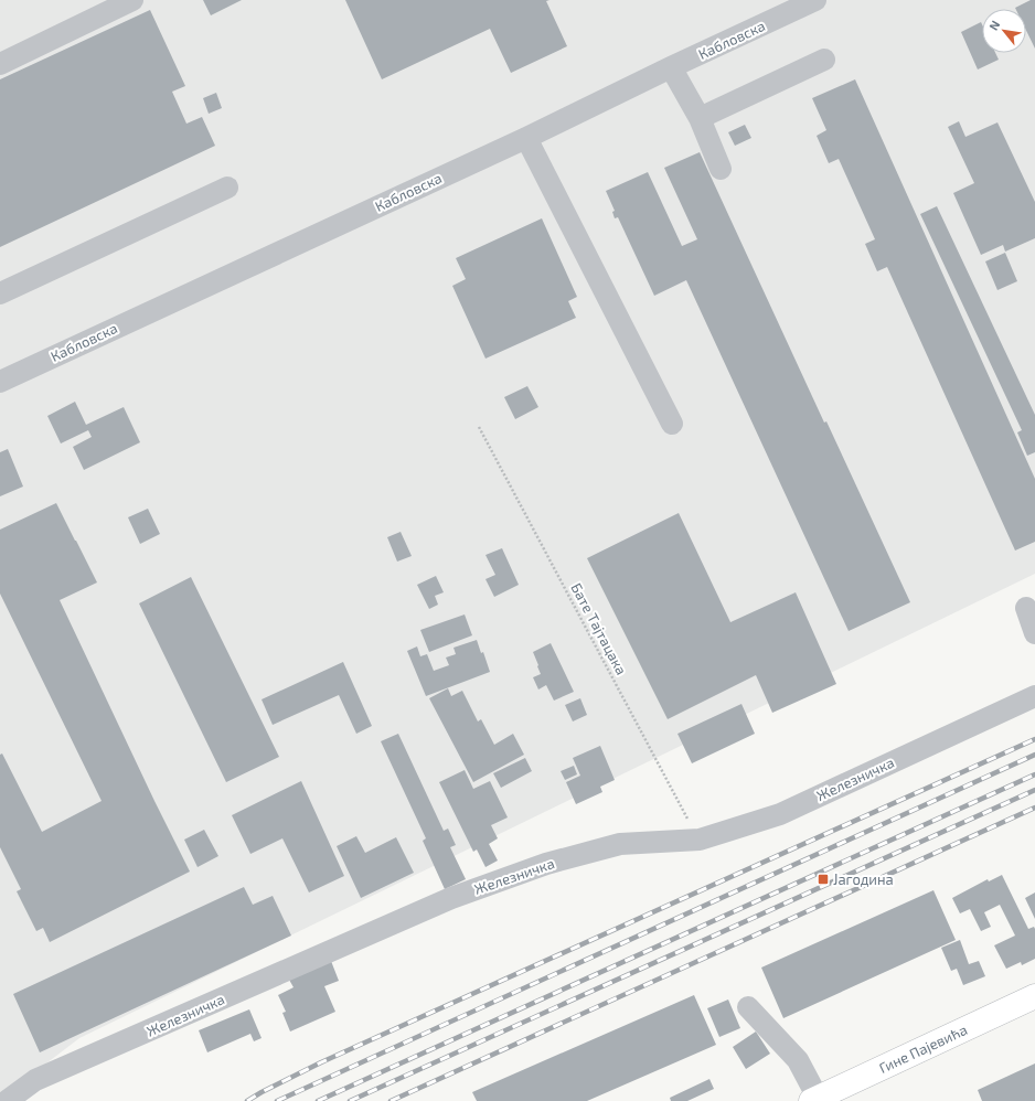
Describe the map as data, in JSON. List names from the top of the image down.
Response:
{
  "streets": {
    "main road": ["Гине Пајевића"],
    "street": ["Кабловска", "Железничка"],
    "path": ["Бате Тајтацака"]
  },
  "crossings": [
    ["Бате Тајтацака", "Железничка"]
  ],
  "places": {
    "transit": ["Јагодина"]
  },
  "north": "top left"
}
